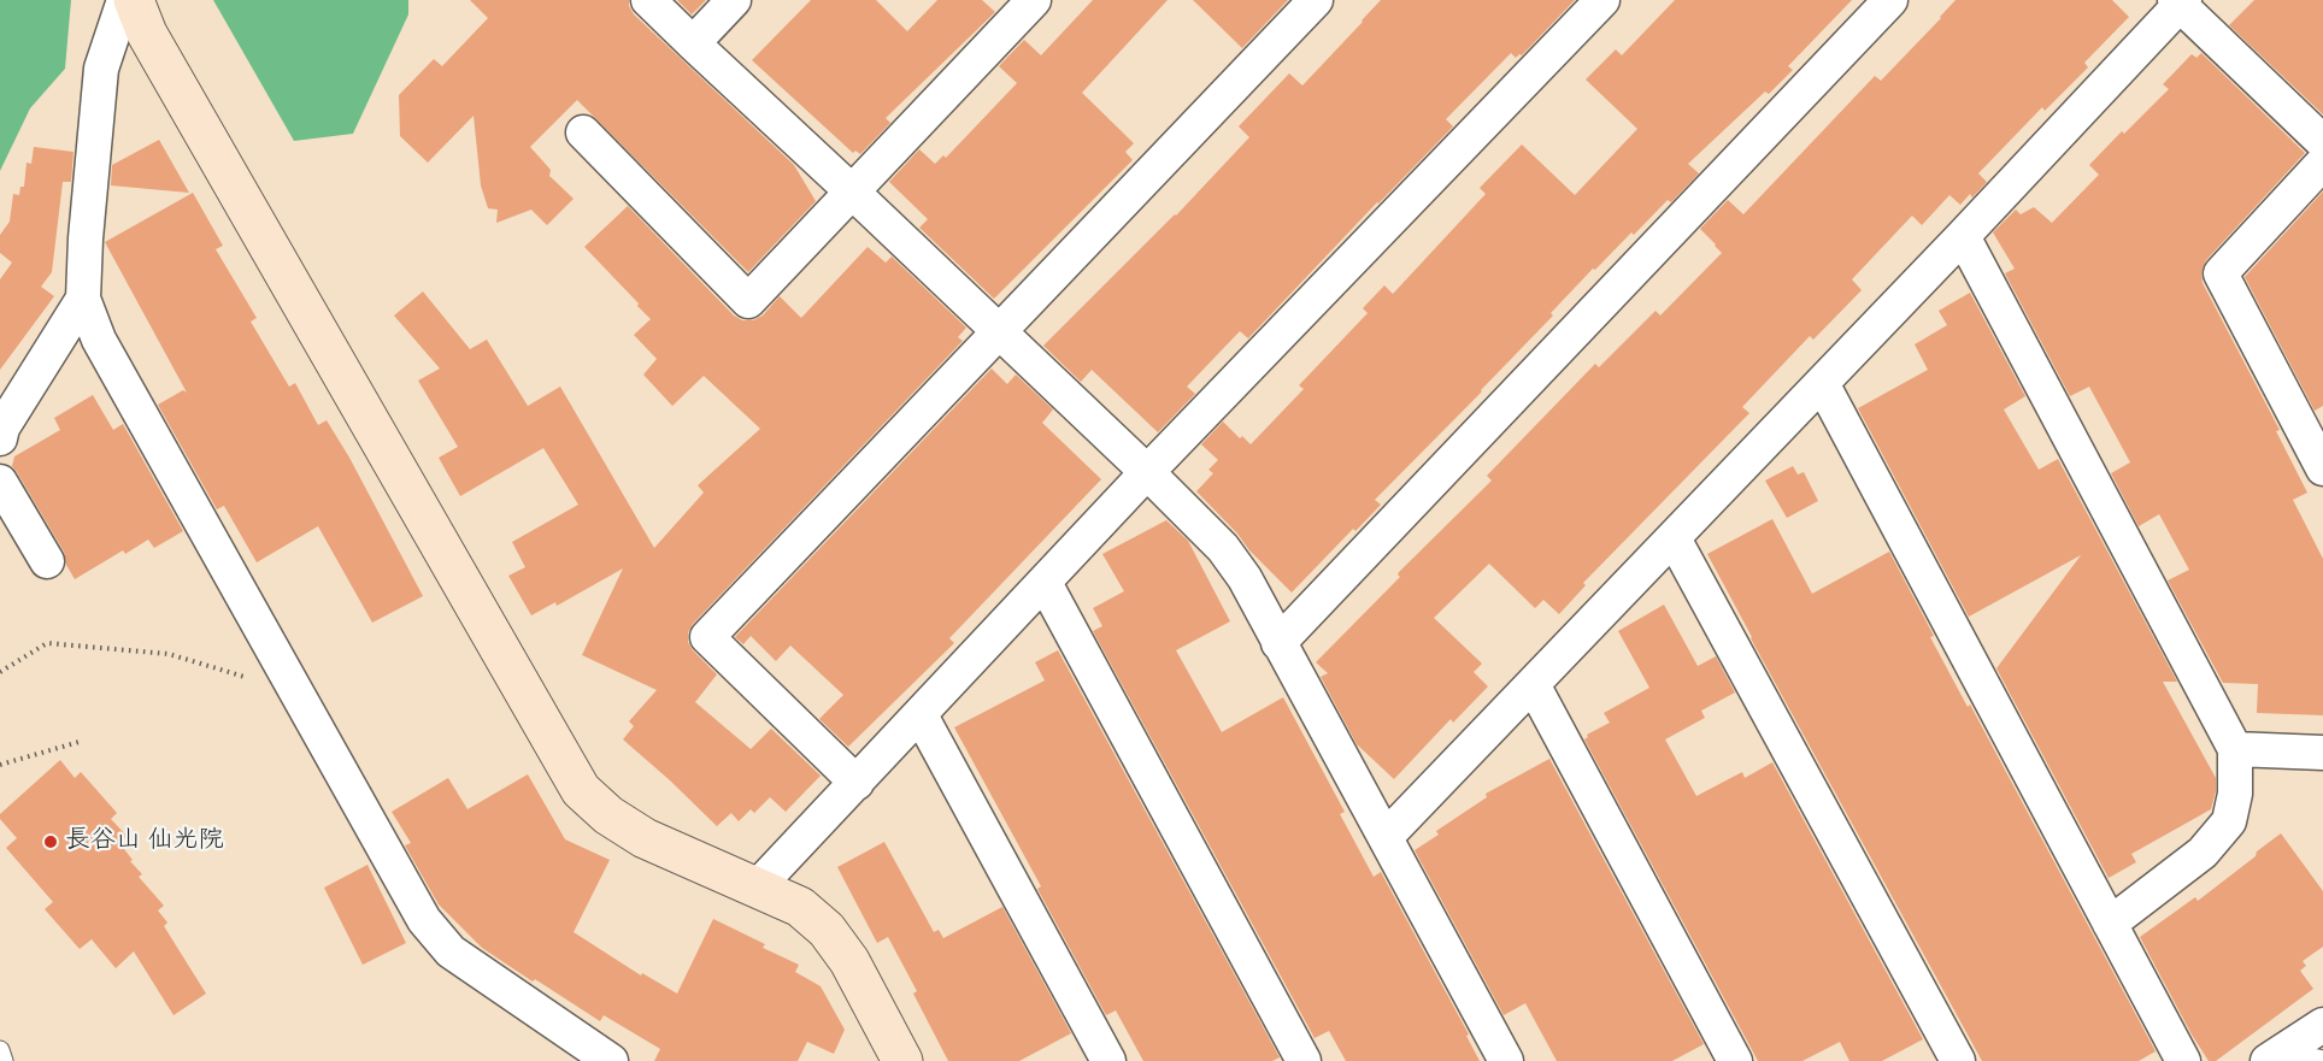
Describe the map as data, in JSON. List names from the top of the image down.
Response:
{
  "places": ["長谷山 仙光院"]
}
